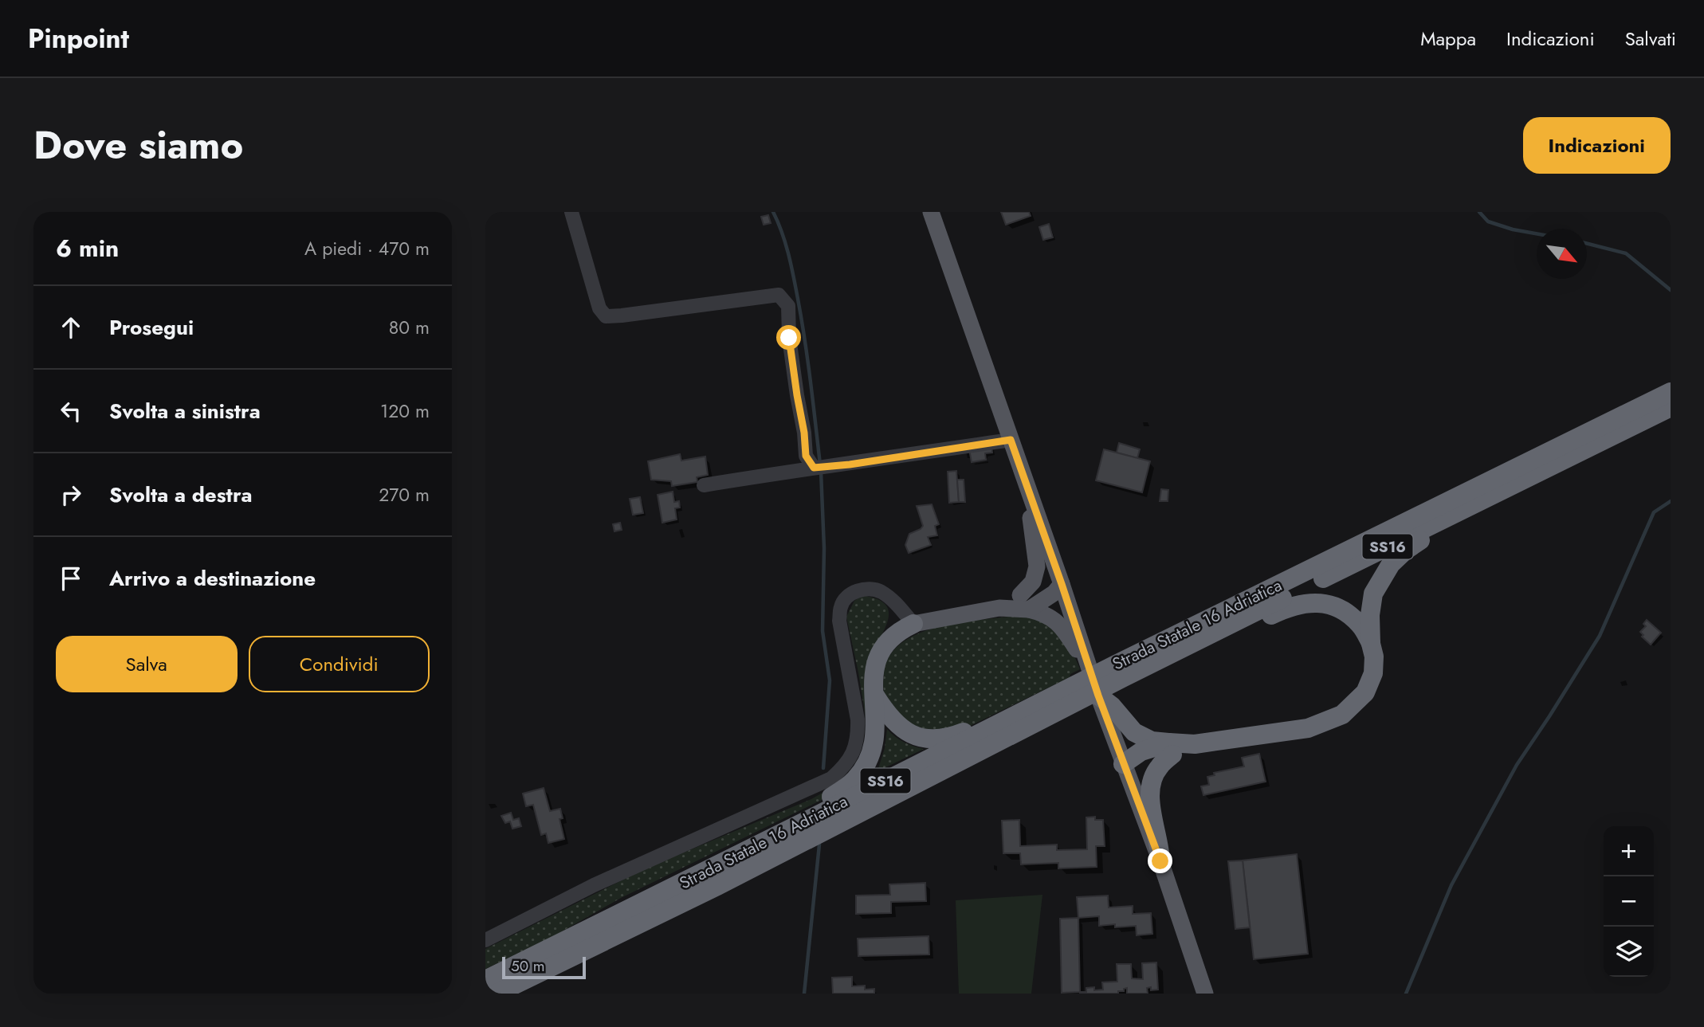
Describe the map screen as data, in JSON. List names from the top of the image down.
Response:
{
  "streets": {
    "highway": ["SS16", "Strada Statale 16 Adriatica"]
  },
  "scale_bar": "50 m",
  "north": "bottom right",
  "page": {
    "header": "Pinpoint",
    "nav": ["Mappa", "Indicazioni", "Salvati"],
    "title": "Dove siamo",
    "buttons": [
      "Indicazioni",
      ["Salva", "Condividi"]
    ],
    "heading": ["6 min", "A piedi · 470 m"],
    "list": [
      ["Prosegui", "80 m"],
      ["Svolta a sinistra", "120 m"],
      ["Svolta a destra", "270 m"],
      "Arrivo a destinazione"
    ],
    "map_buttons": ["+", "−"],
    "scale": "50 m"
  }
}
